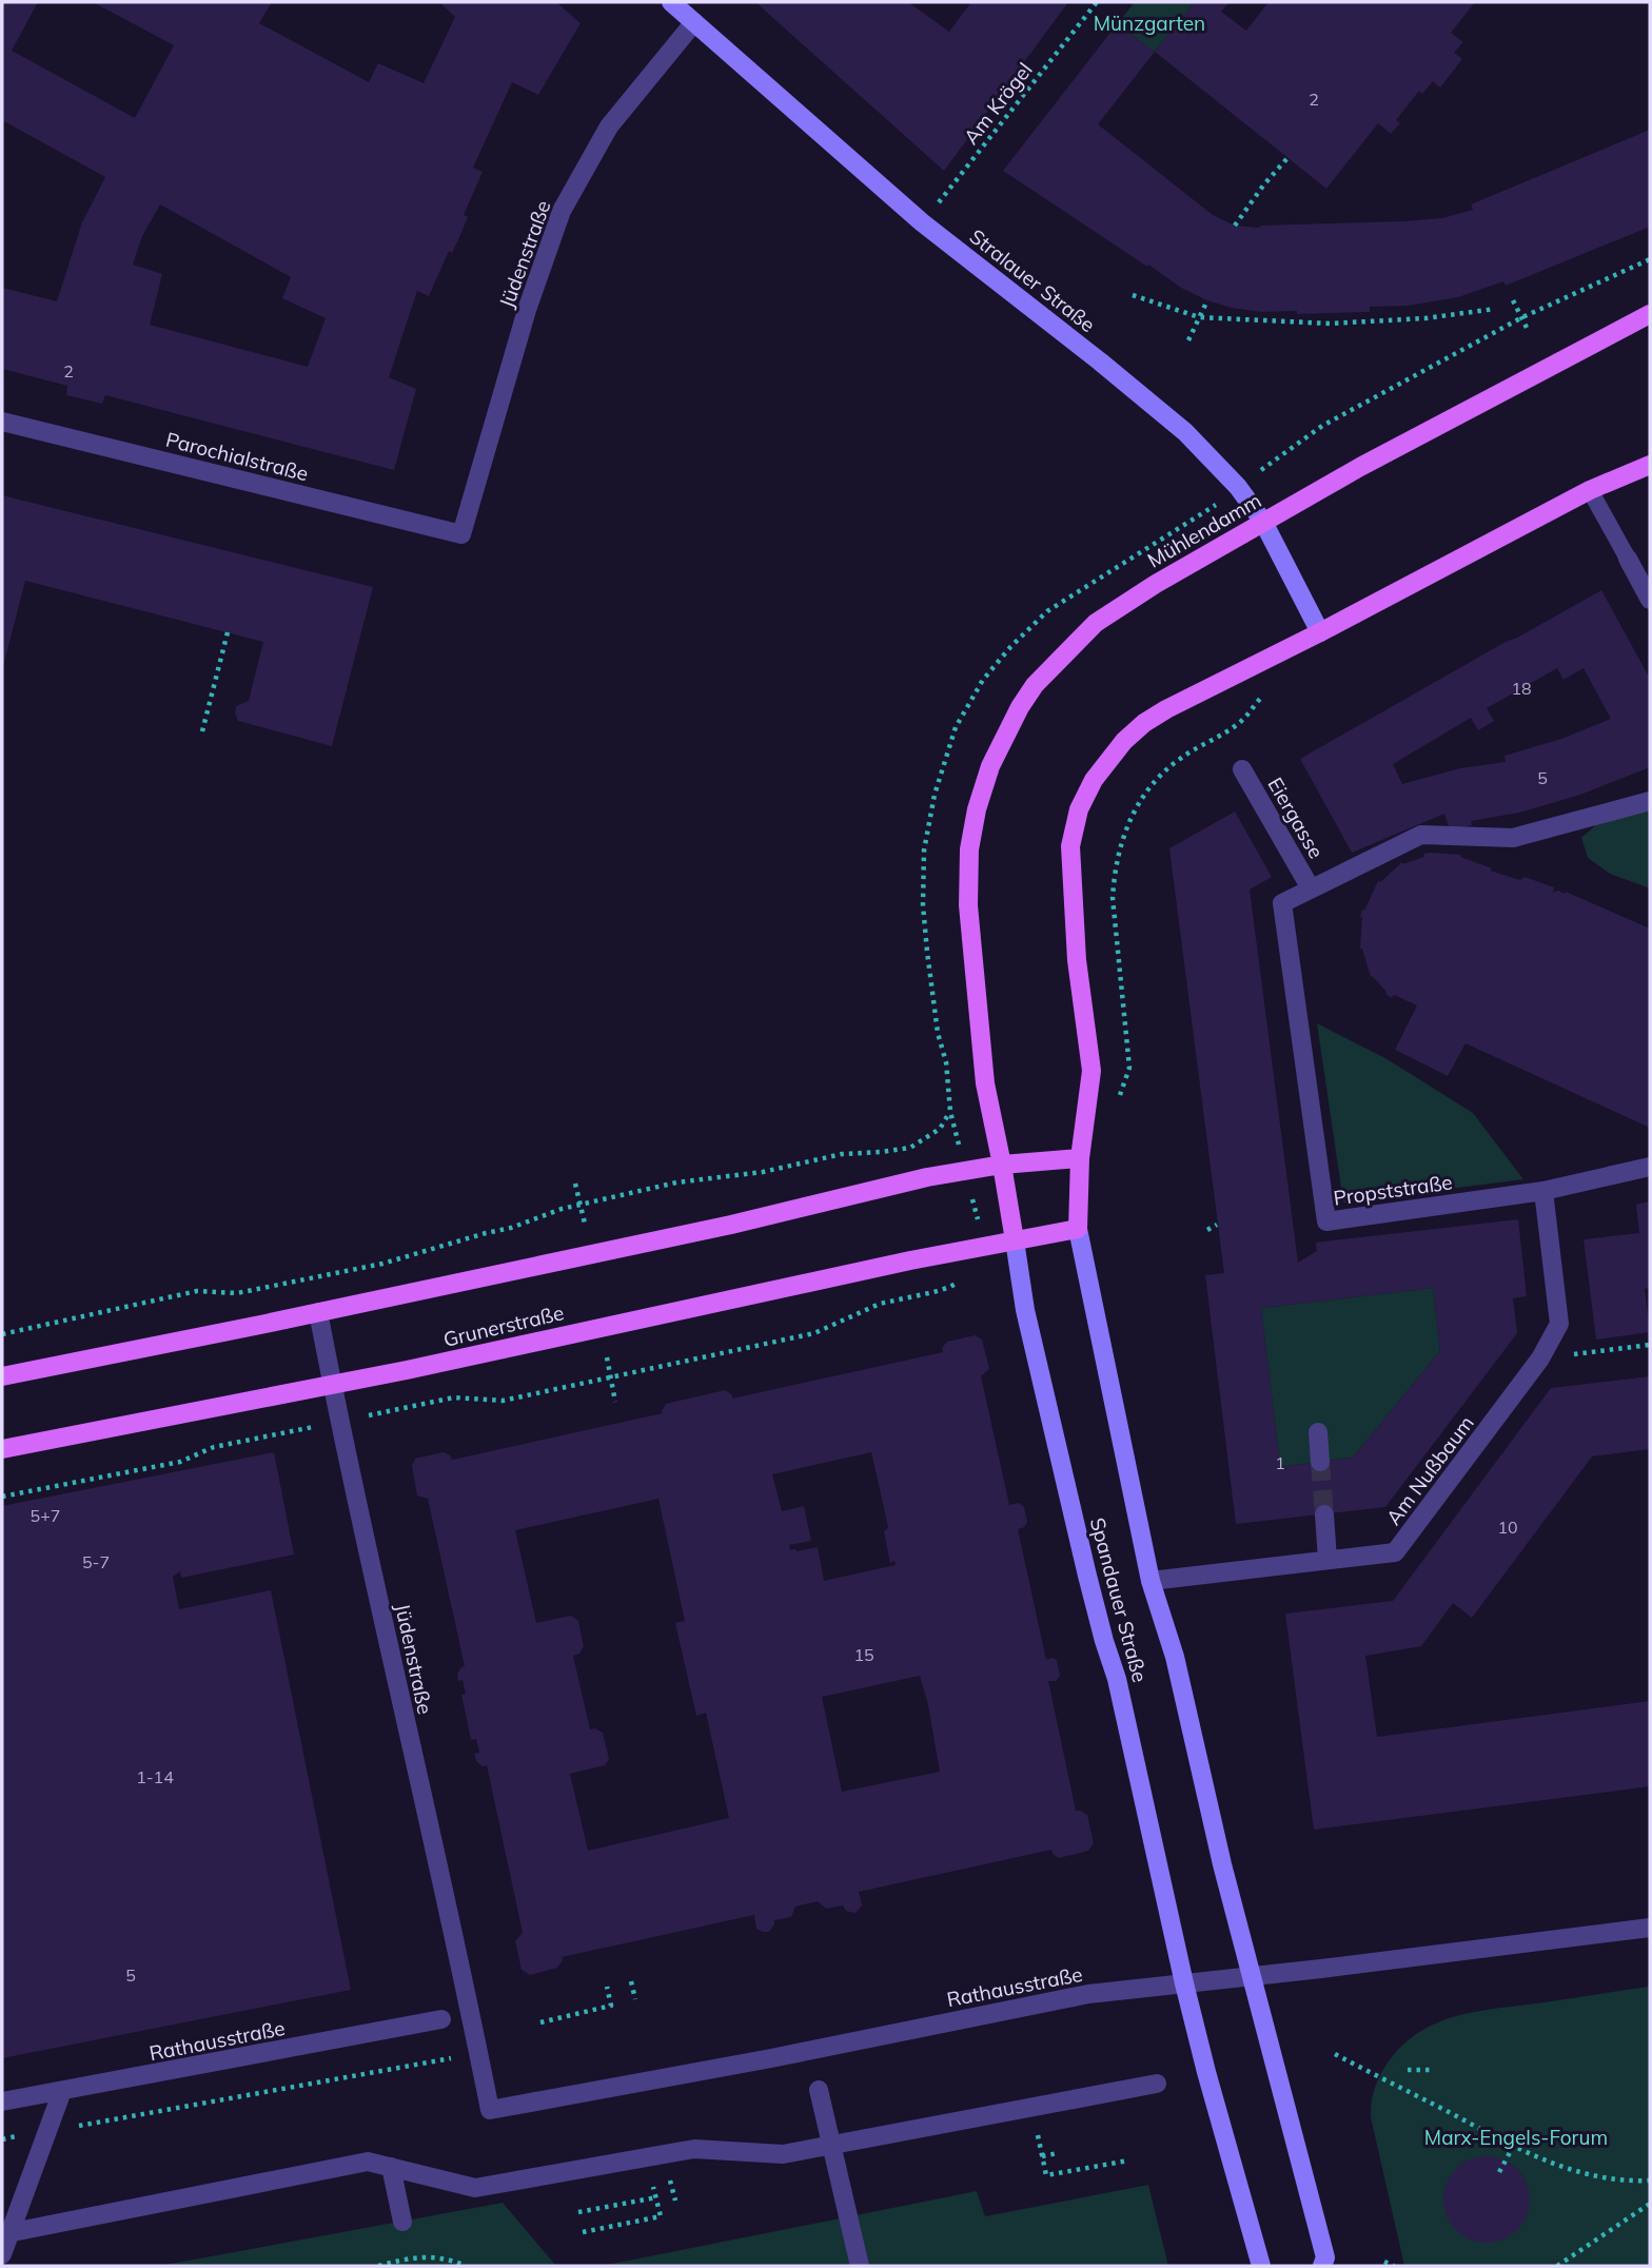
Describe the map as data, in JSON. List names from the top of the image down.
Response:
{
  "streets": {
    "main road": [
      "Stralauer Straße",
      "Mühlendamm",
      "Grunerstraße",
      "Spandauer Straße"
    ],
    "street": [
      "Jüdenstraße",
      "Parochialstraße",
      "Eiergasse",
      "Propststraße",
      "Am Nußbaum",
      "Rathausstraße"
    ],
    "path": ["Am Krögel"]
  },
  "crossings": [
    ["Am Krögel", "Stralauer Straße"],
    ["Jüdenstraße", "Stralauer Straße"],
    ["Jüdenstraße", "Parochialstraße"],
    ["Jüdenstraße", "Grunerstraße"],
    ["Jüdenstraße", "Rathausstraße"],
    ["Stralauer Straße", "Mühlendamm"],
    ["Stralauer Straße", "Spandauer Straße"],
    ["Mühlendamm", "Spandauer Straße"],
    ["Eiergasse", "Propststraße"],
    ["Propststraße", "Am Nußbaum"],
    ["Grunerstraße", "Spandauer Straße"],
    ["Am Nußbaum", "Spandauer Straße"],
    ["Spandauer Straße", "Rathausstraße"]
  ],
  "parks": ["Münzgarten", "Marx-Engels-Forum"],
  "house_numbers": [
    "2",
    "2",
    "18",
    "5",
    "1",
    "5+7",
    "10",
    "5-7",
    "15",
    "1-14",
    "5"
  ]
}
